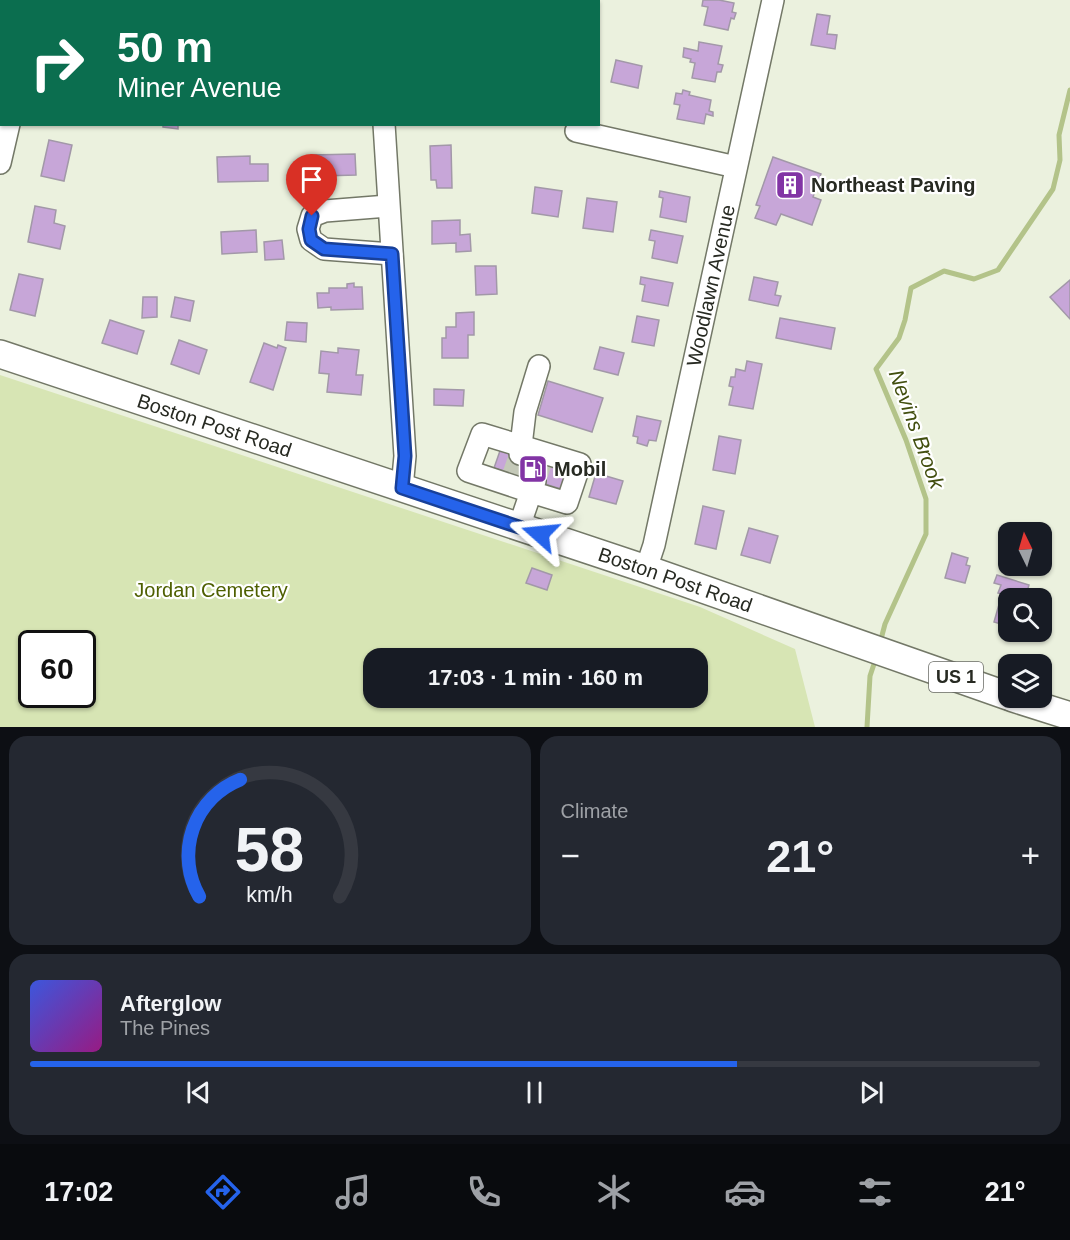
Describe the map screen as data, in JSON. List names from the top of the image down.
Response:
{
  "streets": {
    "main road": ["Boston Post Road", "US 1"],
    "street": ["Woodlawn Avenue"]
  },
  "crossings": [
    ["Woodlawn Avenue", "Boston Post Road"]
  ],
  "water": ["Nevins Brook"],
  "parks": ["Jordan Cemetery"],
  "places": {
    "building": ["Northeast Paving"],
    "fuel station": ["Mobil"]
  },
  "north": "top",
  "page": {
    "turn": ["50 m", "Miner Avenue"],
    "limit": "60",
    "trip": "17:03 · 1 min · 160 m",
    "tile": "Climate",
    "heat": ["−", "21°", "+"],
    "song": ["Afterglow", "The Pines"],
    "tabs": ["17:02", "21°"],
    "gauge": ["58", "km/h"]
  }
}
